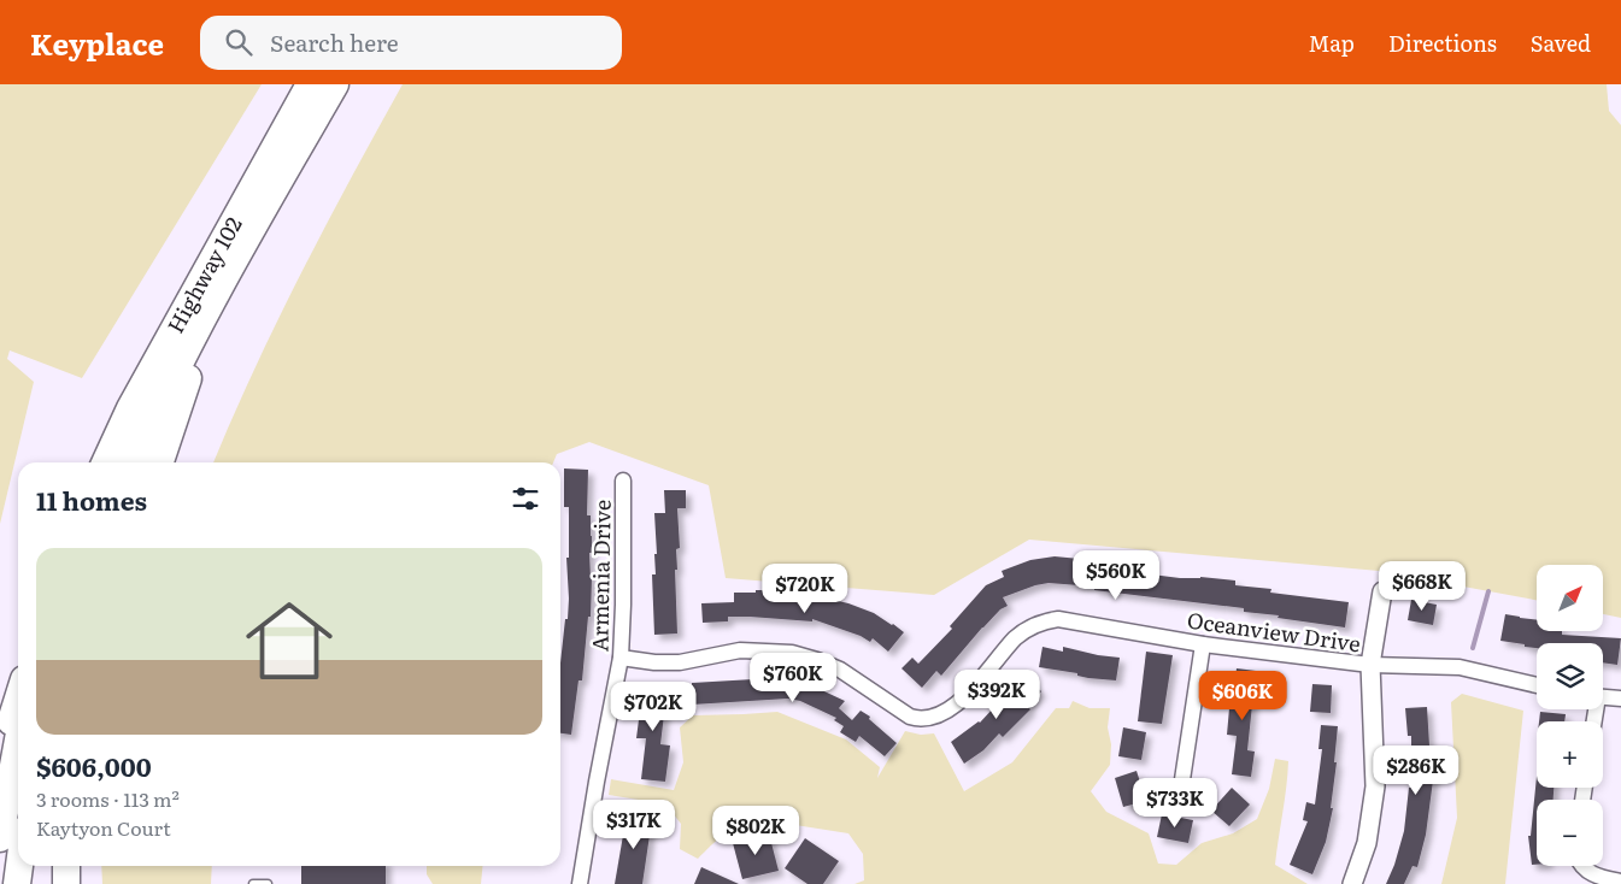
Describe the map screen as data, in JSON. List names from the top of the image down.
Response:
{
  "streets": {
    "highway": ["Highway 102"],
    "street": ["Armenia Drive", "Oceanview Drive"]
  },
  "crossings": [
    ["Armenia Drive", "Oceanview Drive"]
  ],
  "north": "top right",
  "page": {
    "header": "Keyplace",
    "search": "Search here",
    "nav": ["Map", "Directions", "Saved"],
    "heading": "11 homes",
    "list": [
      {
        "name": "$606,000",
        "note": "3 rooms · 113 m² · Kaytyon Court"
      }
    ],
    "price": [
      "$560K",
      "$668K",
      "$720K",
      "$760K",
      "$392K",
      "$606K",
      "$702K",
      "$286K",
      "$733K",
      "$317K",
      "$802K"
    ],
    "map_buttons": ["+", "−"]
  }
}
